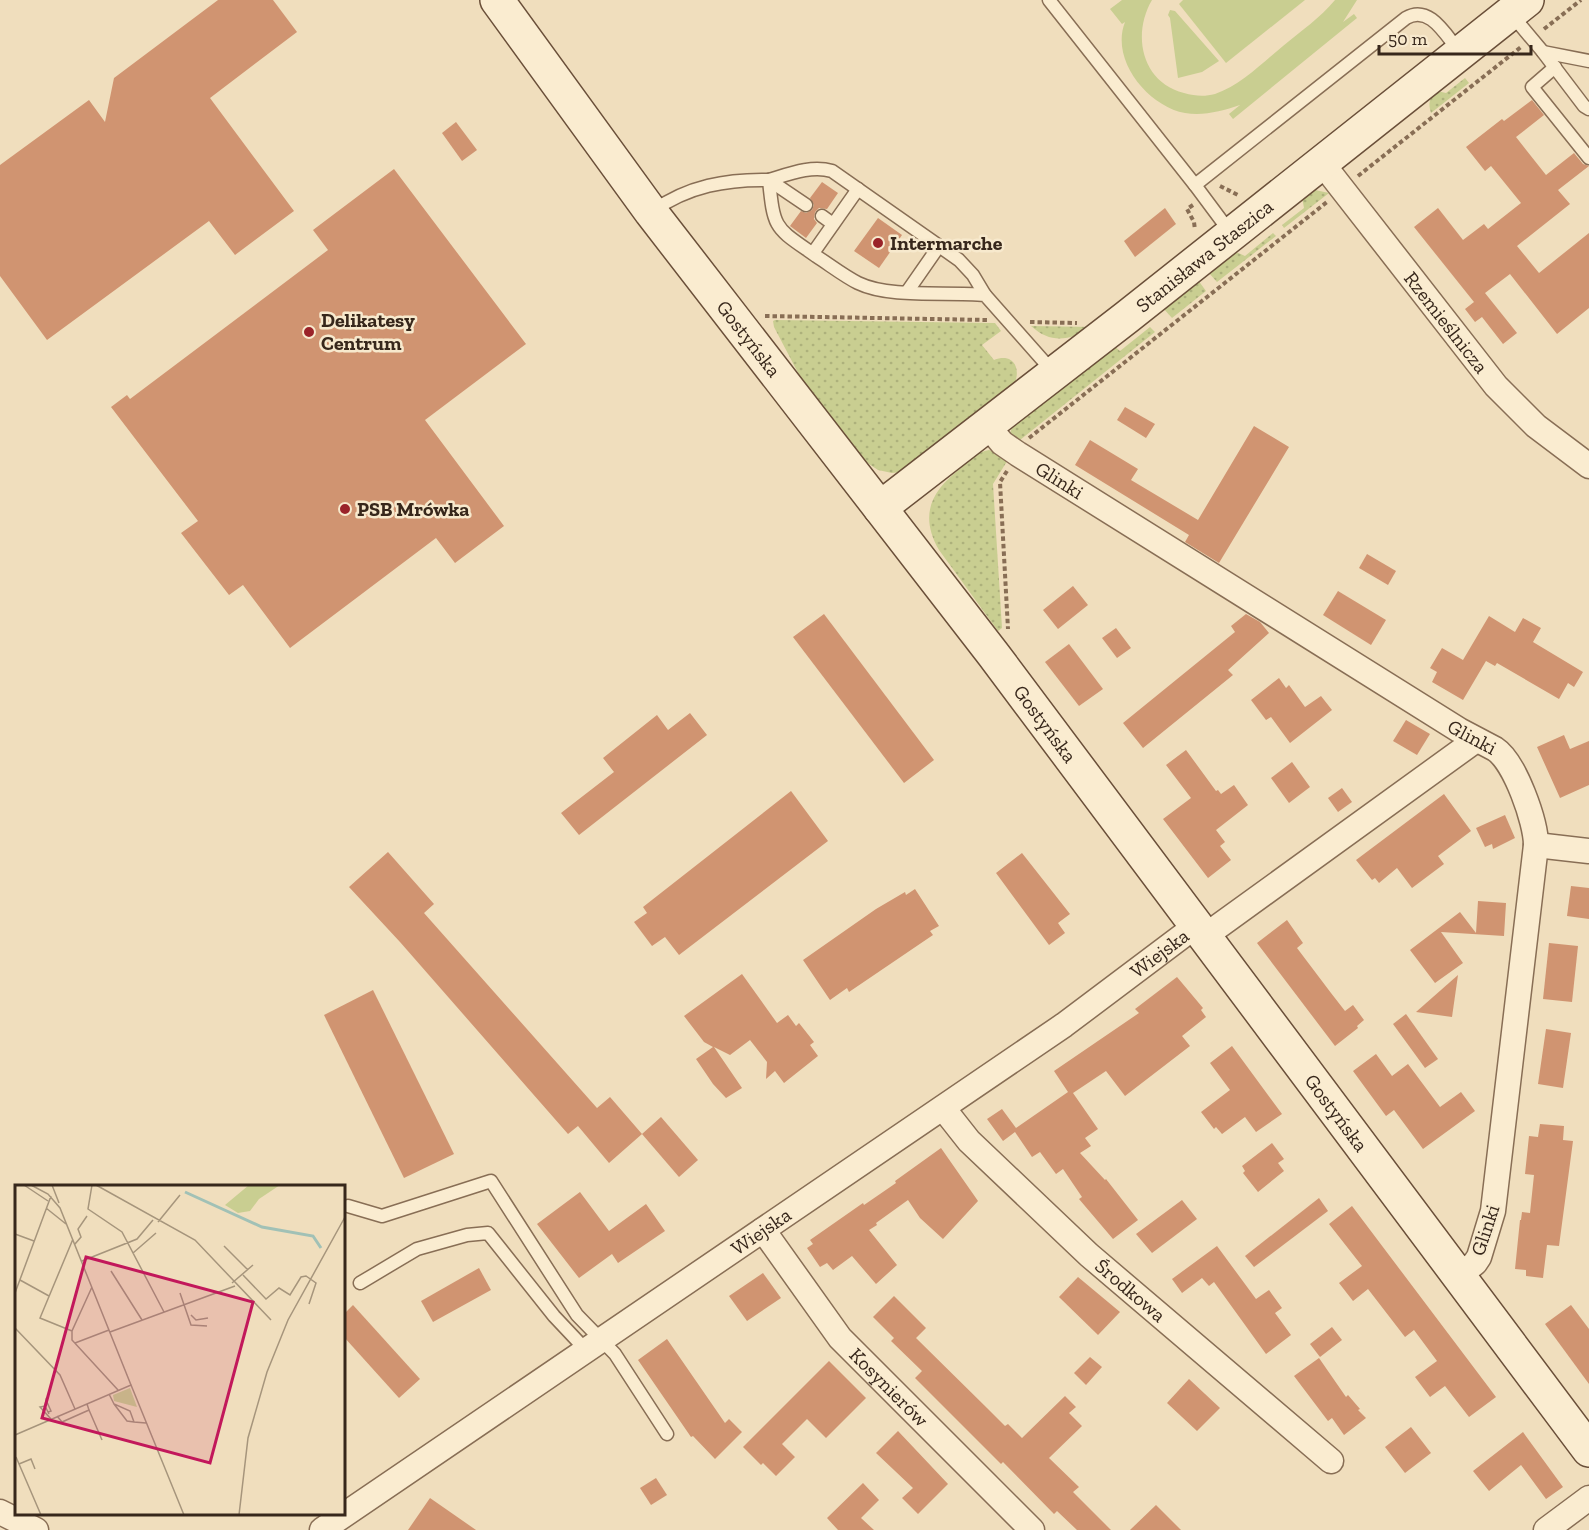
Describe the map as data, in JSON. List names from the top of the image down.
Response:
{
  "streets": {
    "main road": ["Stanisława Staszica", "Gostyńska"],
    "street": [
      "Rzemieślnicza",
      "Glinki",
      "Wiejska",
      "Środkowa",
      "Kosynierów"
    ]
  },
  "crossings": [
    ["Stanisława Staszica", "Rzemieślnicza"],
    ["Stanisława Staszica", "Gostyńska"],
    ["Stanisława Staszica", "Glinki"],
    ["Gostyńska", "Glinki"],
    ["Gostyńska", "Wiejska"],
    ["Glinki", "Wiejska"],
    ["Wiejska", "Środkowa"],
    ["Wiejska", "Kosynierów"]
  ],
  "places": ["Intermarche", "Delikatesy Centrum", "PSB Mrówka"],
  "scale_bar": "50 m"
}
